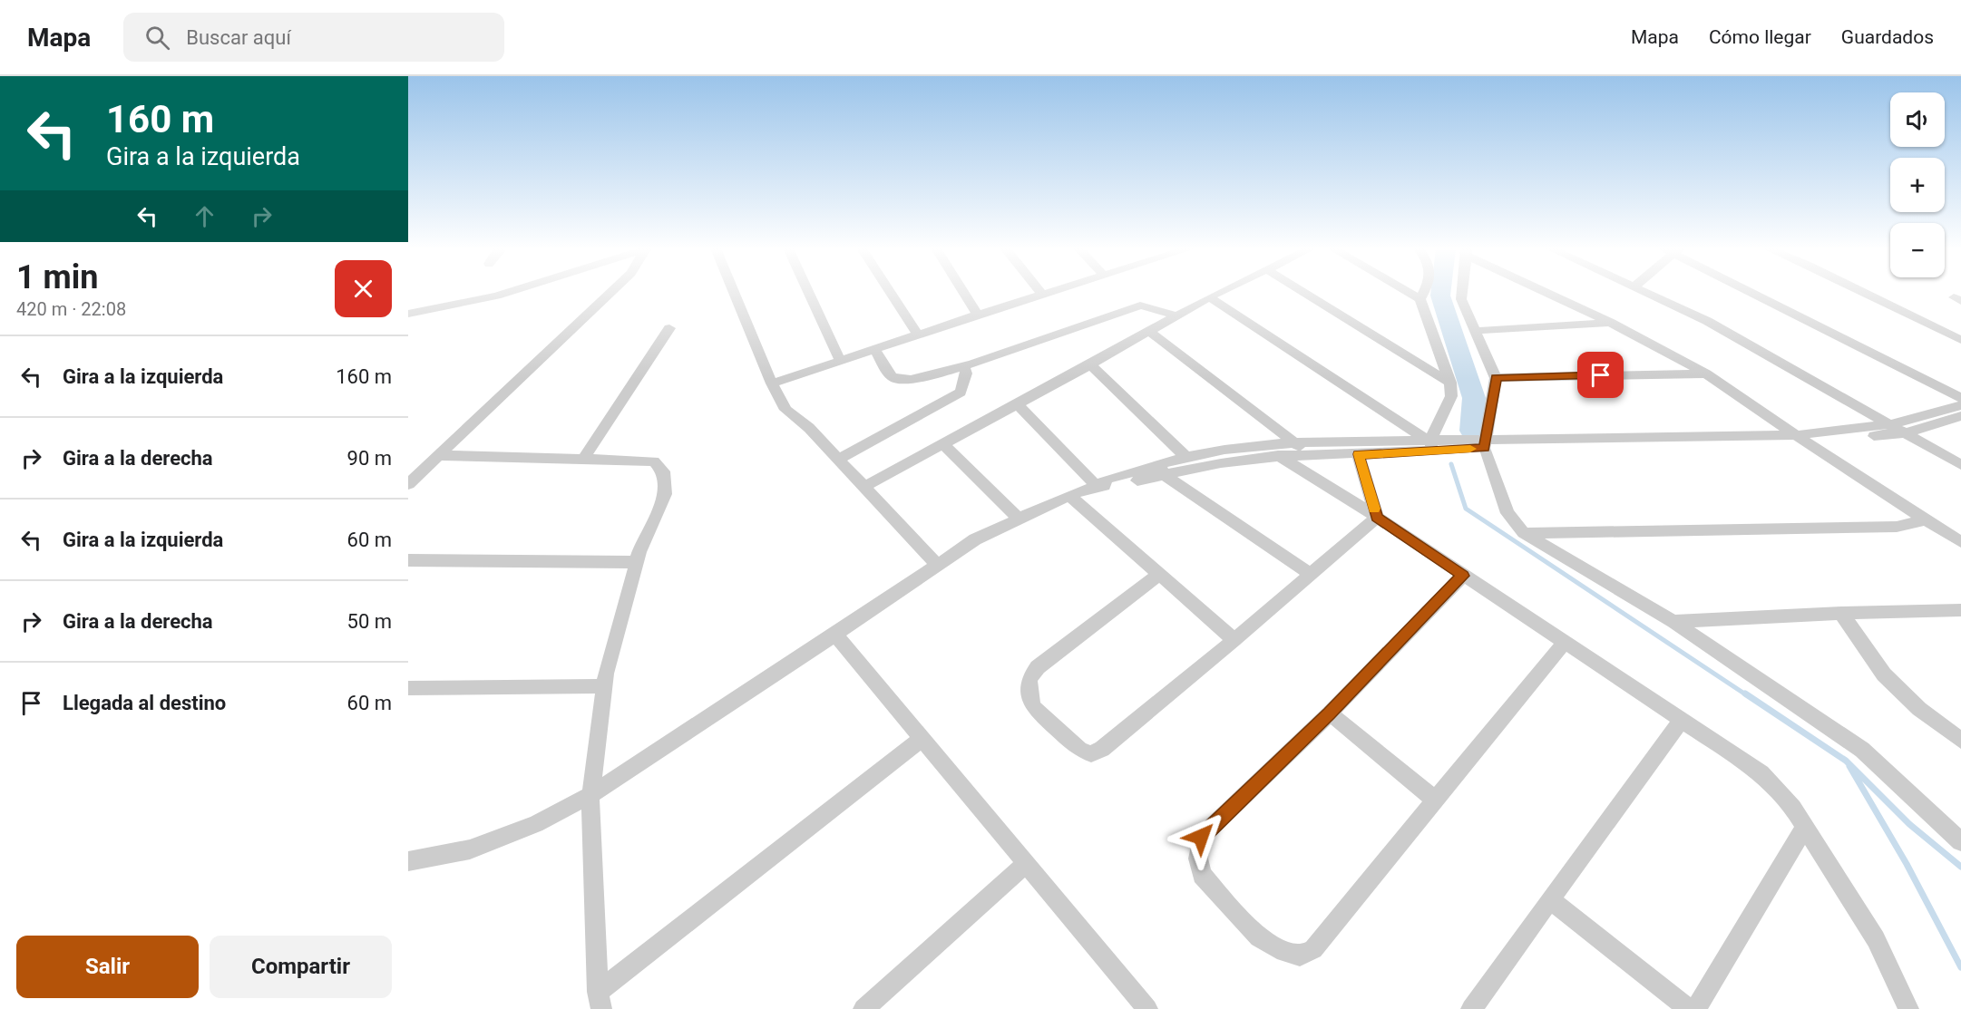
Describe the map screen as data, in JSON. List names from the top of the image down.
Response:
{
  "page": {
    "header": "Mapa",
    "search": "Buscar aquí",
    "nav": ["Mapa", "Cómo llegar", "Guardados"],
    "turn": ["160 m", "Gira a la izquierda"],
    "map_buttons": ["+", "−"],
    "heading": ["1 min", "420 m · 22:08"],
    "list": [
      {
        "name": "Gira a la izquierda",
        "value": "160 m"
      },
      {
        "name": "Gira a la derecha",
        "value": "90 m"
      },
      {
        "name": "Gira a la izquierda",
        "value": "60 m"
      },
      {
        "name": "Gira a la derecha",
        "value": "50 m"
      },
      {
        "name": "Llegada al destino",
        "value": "60 m"
      }
    ],
    "buttons": ["Salir", "Compartir"]
  }
}
